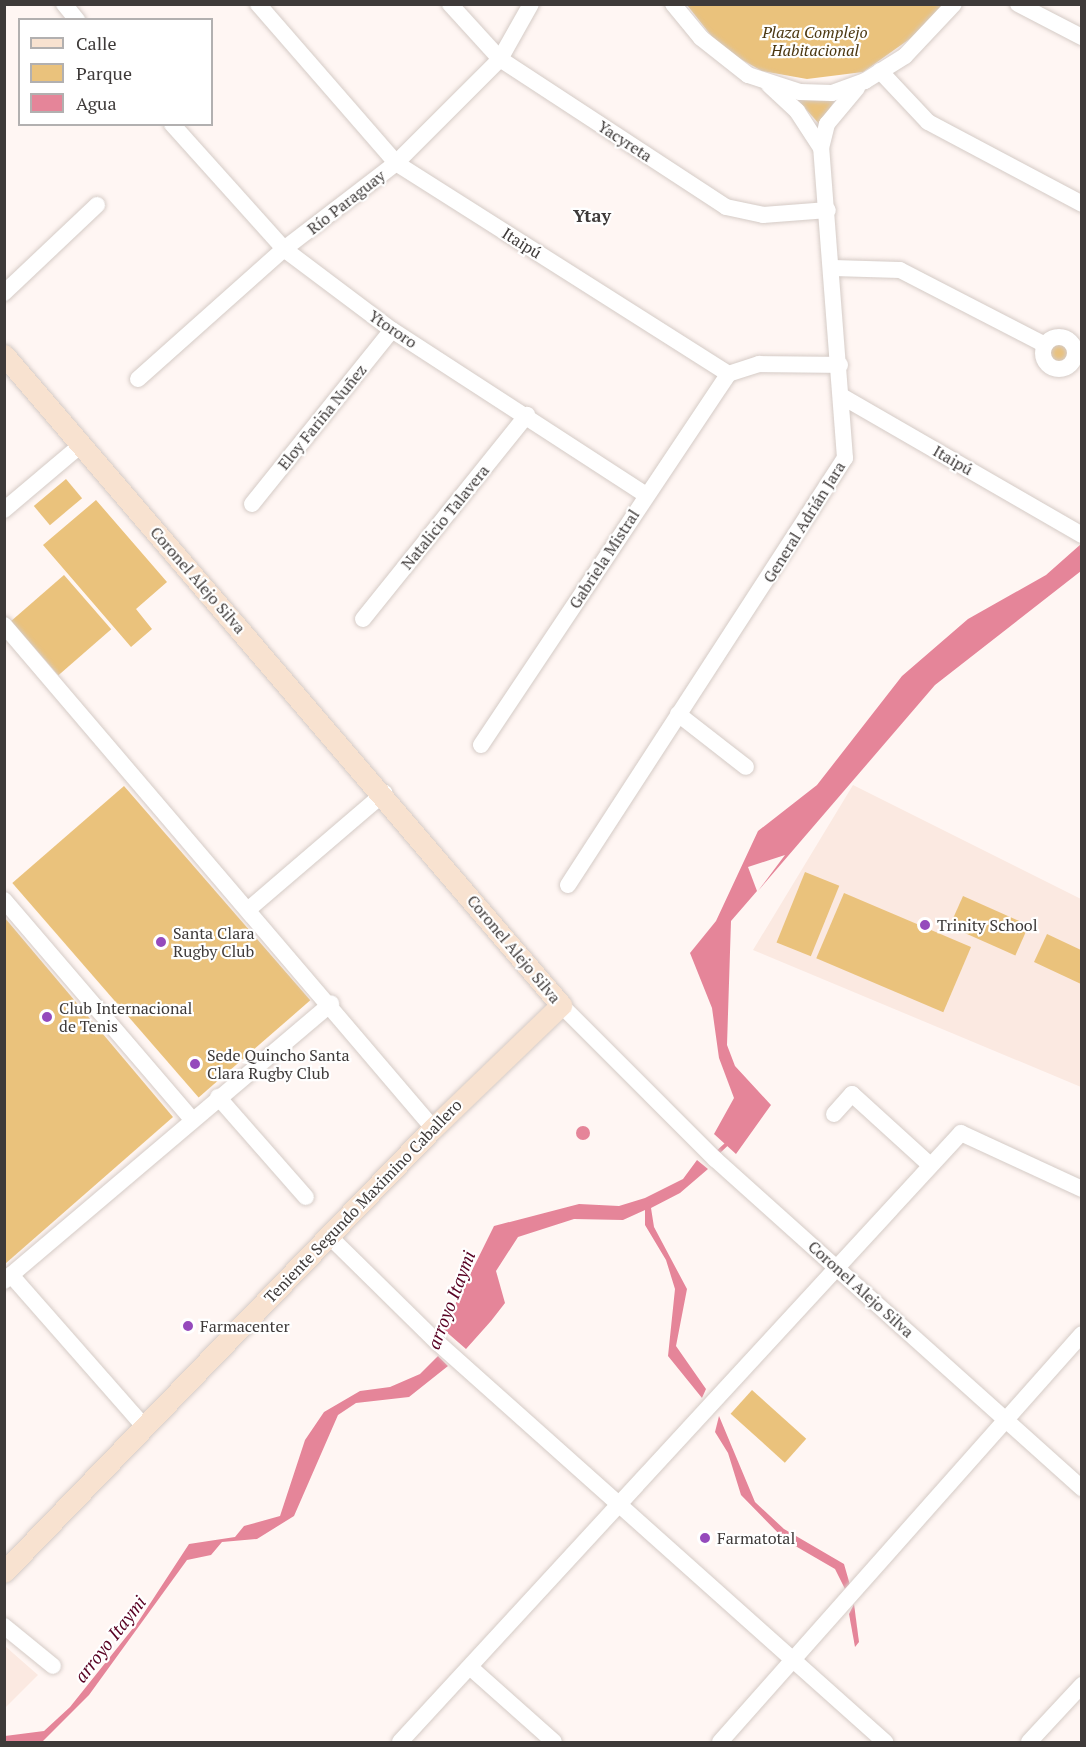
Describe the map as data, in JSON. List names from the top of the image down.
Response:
{
  "streets": {
    "main road": ["Coronel Alejo Silva", "Teniente Segundo Maximino Caballero"],
    "street": [
      "Yacyreta",
      "Río Paraguay",
      "Itaipú",
      "Ytororo",
      "Eloy Fariña Nuñez",
      "Natalicio Talavera",
      "General Adrián Jara",
      "Gabriela Mistral"
    ]
  },
  "crossings": [
    ["Yacyreta", "Río Paraguay"],
    ["Yacyreta", "General Adrián Jara"],
    ["Río Paraguay", "Itaipú"],
    ["Río Paraguay", "Ytororo"],
    ["Itaipú", "General Adrián Jara"],
    ["Itaipú", "Gabriela Mistral"],
    ["Ytororo", "Eloy Fariña Nuñez"],
    ["Ytororo", "Natalicio Talavera"],
    ["Ytororo", "Gabriela Mistral"],
    ["Coronel Alejo Silva", "Teniente Segundo Maximino Caballero"]
  ],
  "districts": ["Ytay"],
  "water": ["arroyo Itaymi"],
  "parks": ["Plaza Complejo Habitacional"],
  "places": [
    "Trinity School",
    "Santa Clara Rugby Club",
    "Club Internacional de Tenis",
    "Sede Quincho Santa Clara Rugby Club",
    "Farmacenter",
    "Farmatotal"
  ],
  "legend": ["Calle", "Parque", "Agua"]
}
